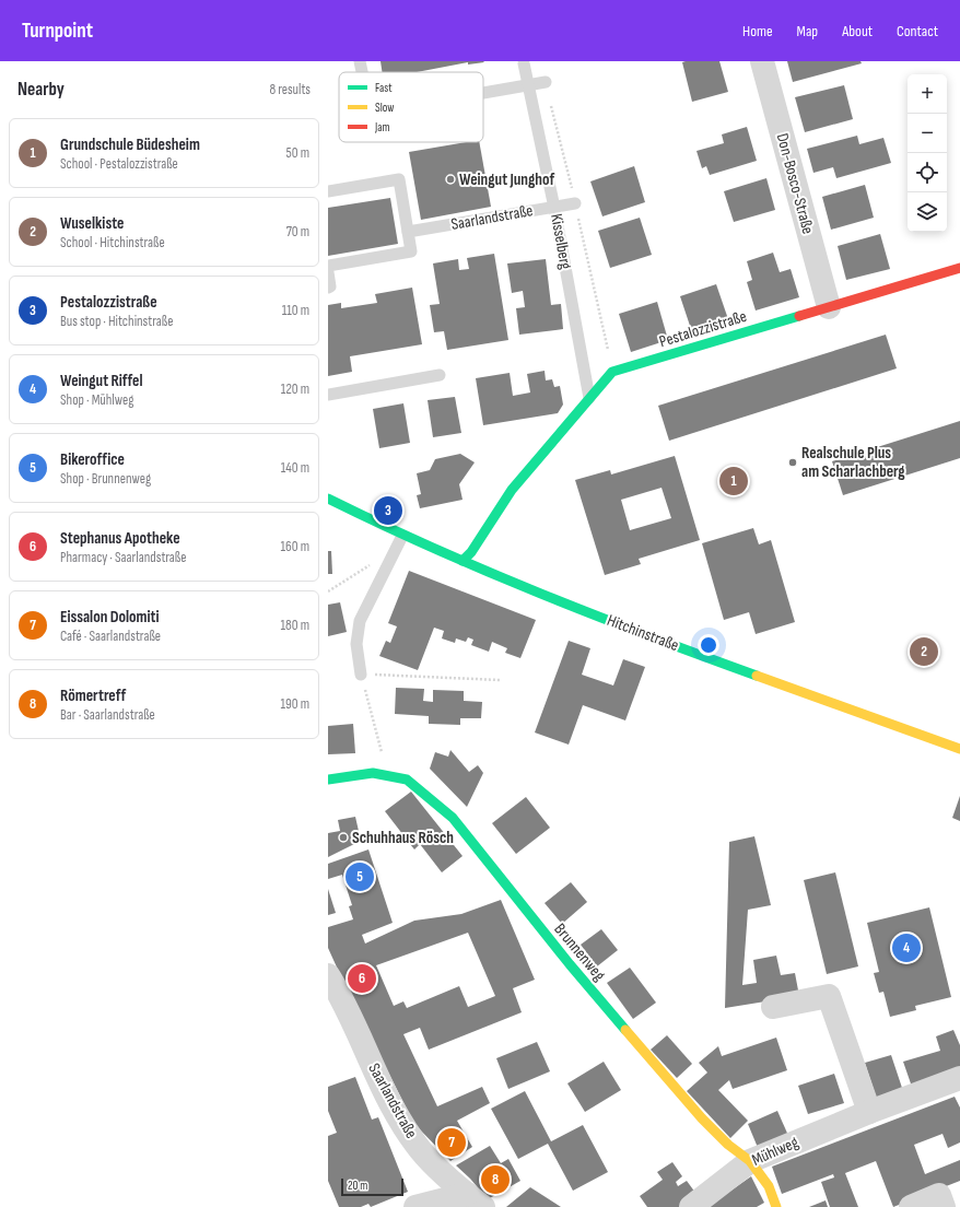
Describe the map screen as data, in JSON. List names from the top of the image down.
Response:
{
  "streets": {
    "street": [
      "Don-Bosco-Straße",
      "Saarlandstraße",
      "Pestalozzistraße",
      "Hitchinstraße",
      "Brunnenweg",
      "Mühlweg"
    ],
    "lane": ["Kisselberg"]
  },
  "crossings": [
    ["Don-Bosco-Straße", "Pestalozzistraße"],
    ["Saarlandstraße", "Kisselberg"],
    ["Kisselberg", "Pestalozzistraße"],
    ["Pestalozzistraße", "Hitchinstraße"],
    ["Brunnenweg", "Mühlweg"]
  ],
  "places": ["Weingut Junghof", "Realschule Plus am Scharlachberg", "Schuhhaus Rösch"],
  "legend": ["Fast", "Slow", "Jam"],
  "scale_bar": "20 m",
  "page": {
    "header": "Turnpoint",
    "nav": [
      "Home",
      "Map",
      "About",
      "Contact"
    ],
    "heading": ["Nearby", "8 results"],
    "map_buttons": ["+", "−"],
    "list": [
      {
        "mark": "1",
        "name": "Grundschule Büdesheim",
        "note": "School · Pestalozzistraße",
        "value": "50 m"
      },
      {
        "mark": "2",
        "name": "Wuselkiste",
        "note": "School · Hitchinstraße",
        "value": "70 m"
      },
      {
        "mark": "3",
        "name": "Pestalozzistraße",
        "note": "Bus stop · Hitchinstraße",
        "value": "110 m"
      },
      {
        "mark": "4",
        "name": "Weingut Riffel",
        "note": "Shop · Mühlweg",
        "value": "120 m"
      },
      {
        "mark": "5",
        "name": "Bikeroffice",
        "note": "Shop · Brunnenweg",
        "value": "140 m"
      },
      {
        "mark": "6",
        "name": "Stephanus Apotheke",
        "note": "Pharmacy · Saarlandstraße",
        "value": "160 m"
      },
      {
        "mark": "7",
        "name": "Eissalon Dolomiti",
        "note": "Café · Saarlandstraße",
        "value": "180 m"
      },
      {
        "mark": "8",
        "name": "Römertreff",
        "note": "Bar · Saarlandstraße",
        "value": "190 m"
      }
    ],
    "pins": [
      "1",
      "3",
      "2",
      "5",
      "4",
      "6",
      "7",
      "8"
    ],
    "scale": "20 m"
  }
}
